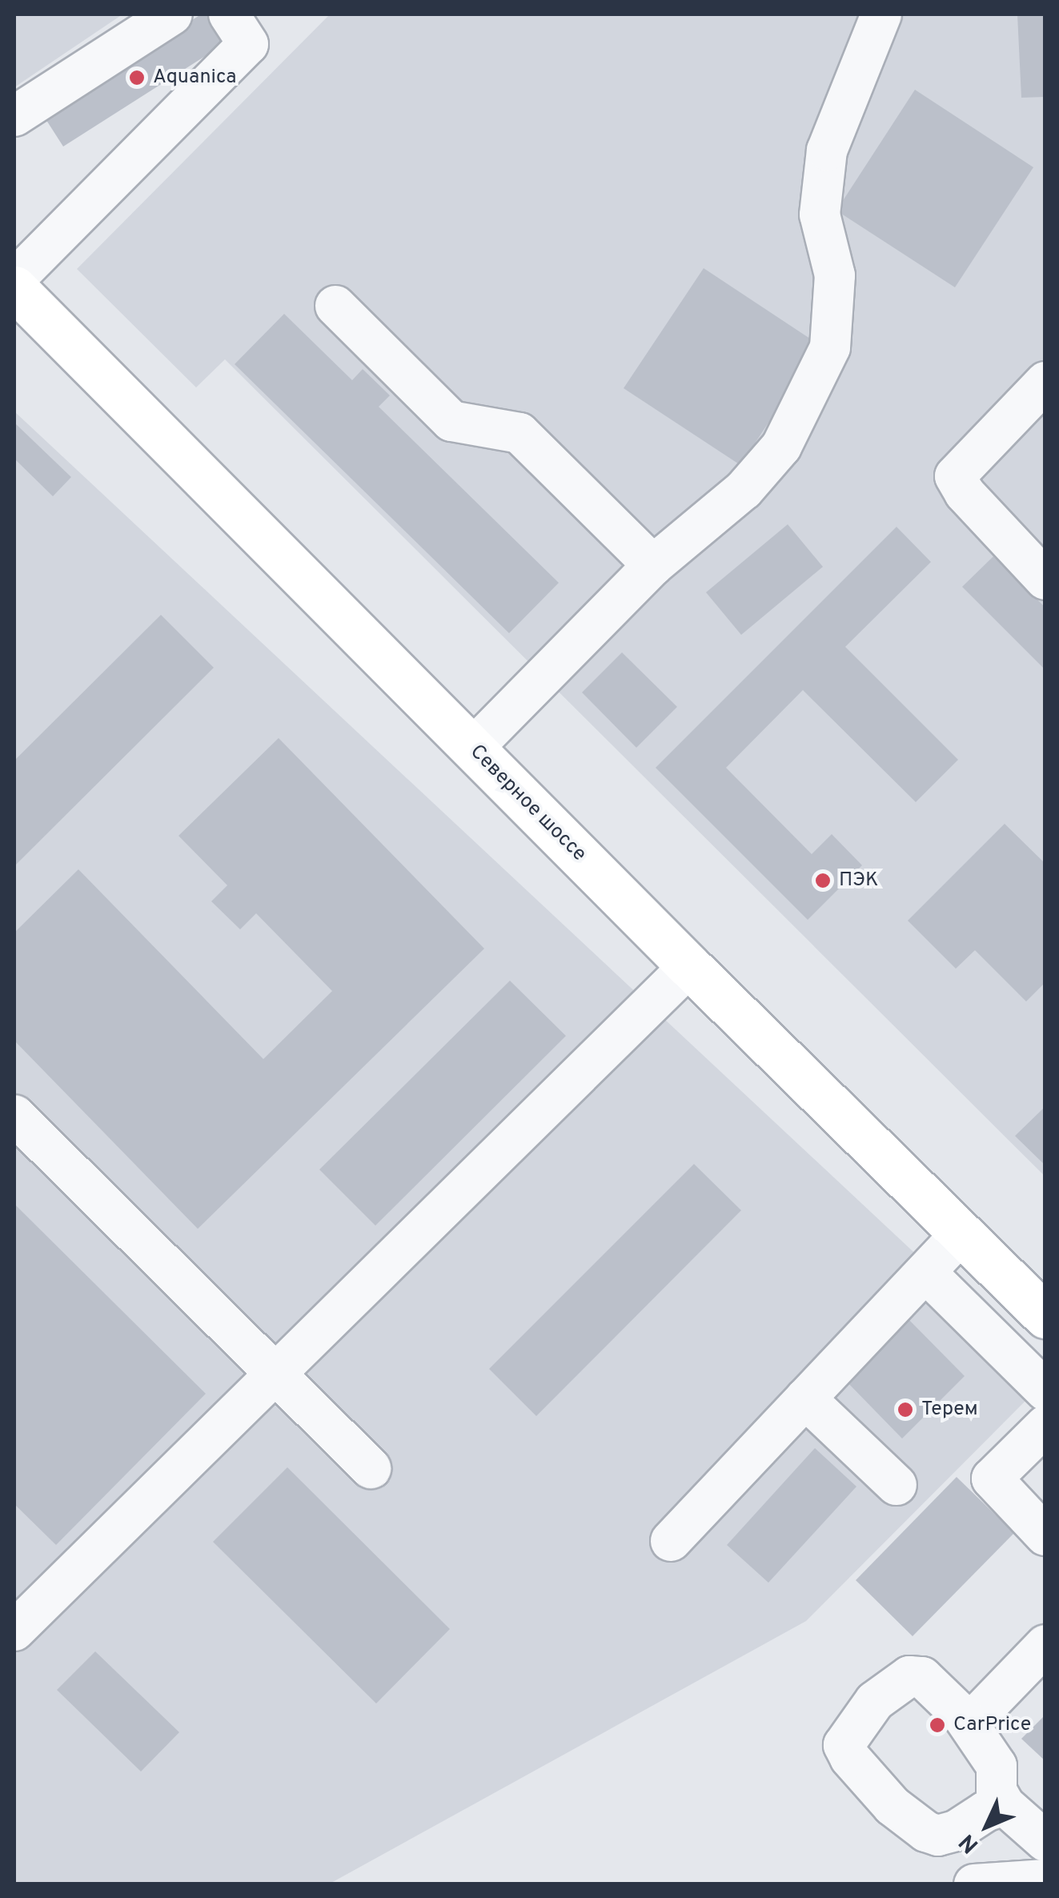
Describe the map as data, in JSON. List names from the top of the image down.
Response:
{
  "streets": {
    "main road": ["Северное шоссе"]
  },
  "places": [
    "Aquanica",
    "ПЭК",
    "Терем",
    "CarPrice"
  ],
  "north": "bottom left"
}
